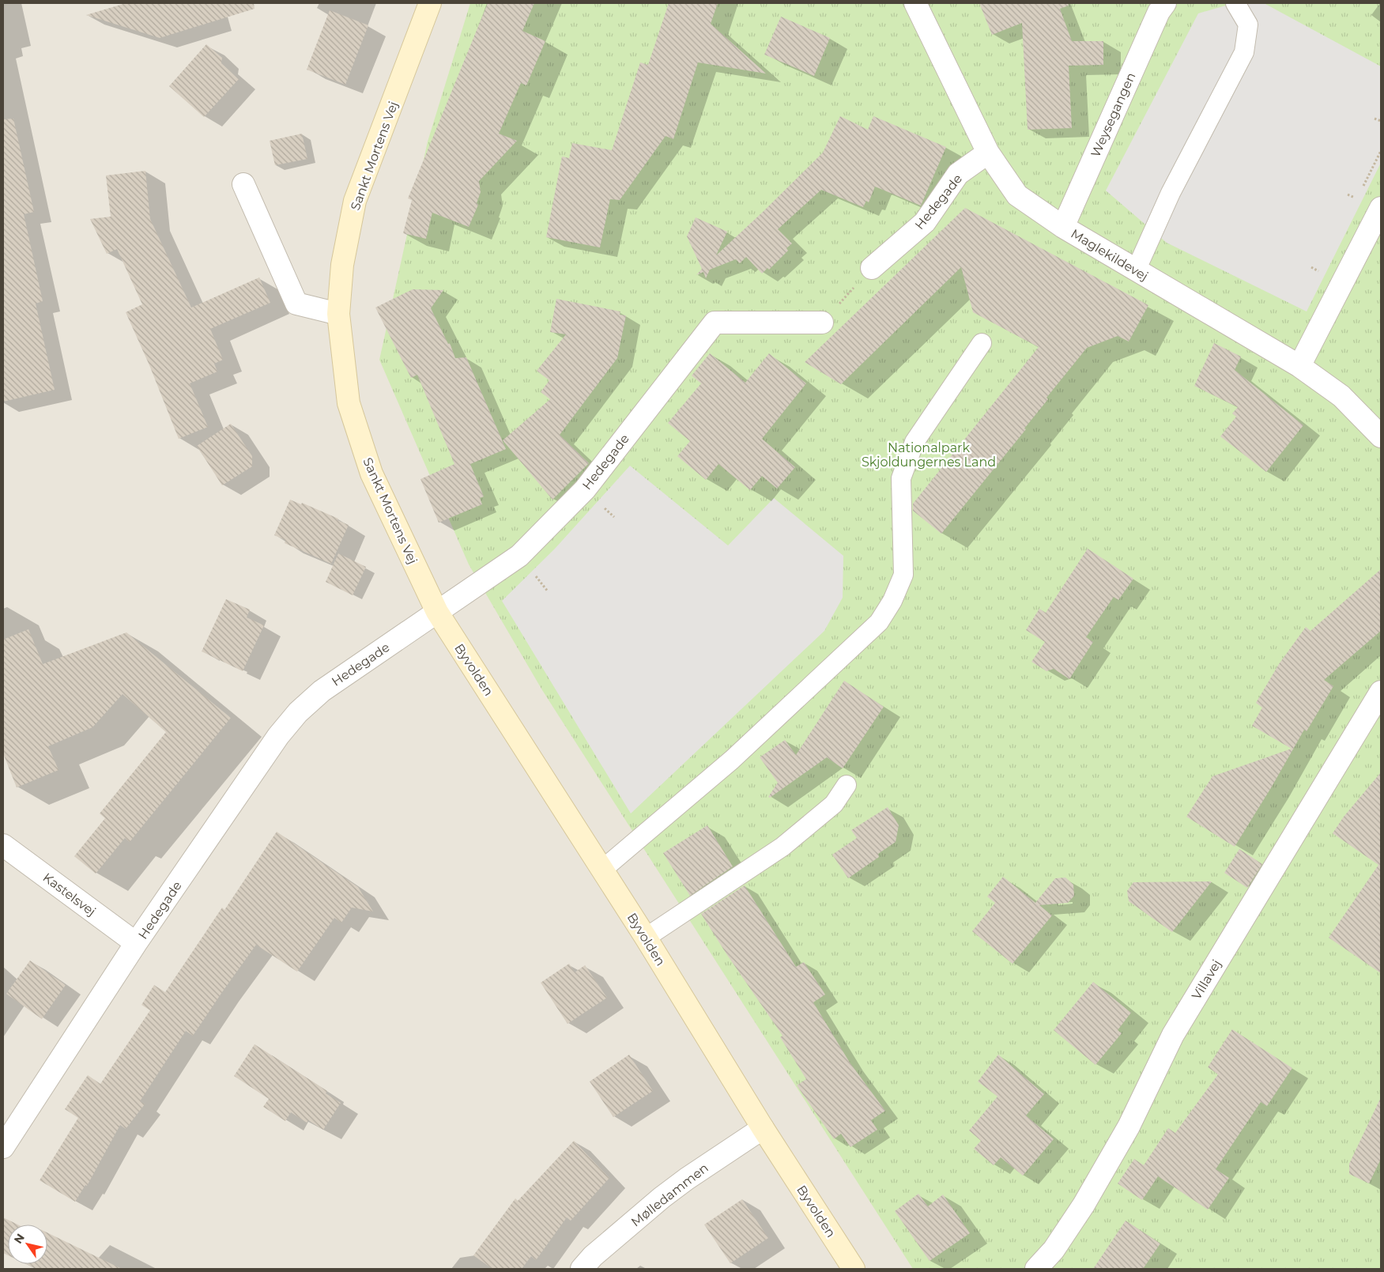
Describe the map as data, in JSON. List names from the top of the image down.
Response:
{
  "streets": {
    "main road": ["Sankt Mortens Vej", "Byvolden"],
    "street": [
      "Weysegangen",
      "Hedegade",
      "Maglekildevej",
      "Kastelsvej",
      "Villavej",
      "Mølledammen"
    ]
  },
  "crossings": [
    ["Weysegangen", "Maglekildevej"],
    ["Sankt Mortens Vej", "Hedegade"],
    ["Sankt Mortens Vej", "Byvolden"],
    ["Hedegade", "Maglekildevej"],
    ["Hedegade", "Byvolden"],
    ["Hedegade", "Kastelsvej"],
    ["Byvolden", "Mølledammen"]
  ],
  "parks": ["Nationalpark Skjoldungernes Land"],
  "north": "top left"
}
